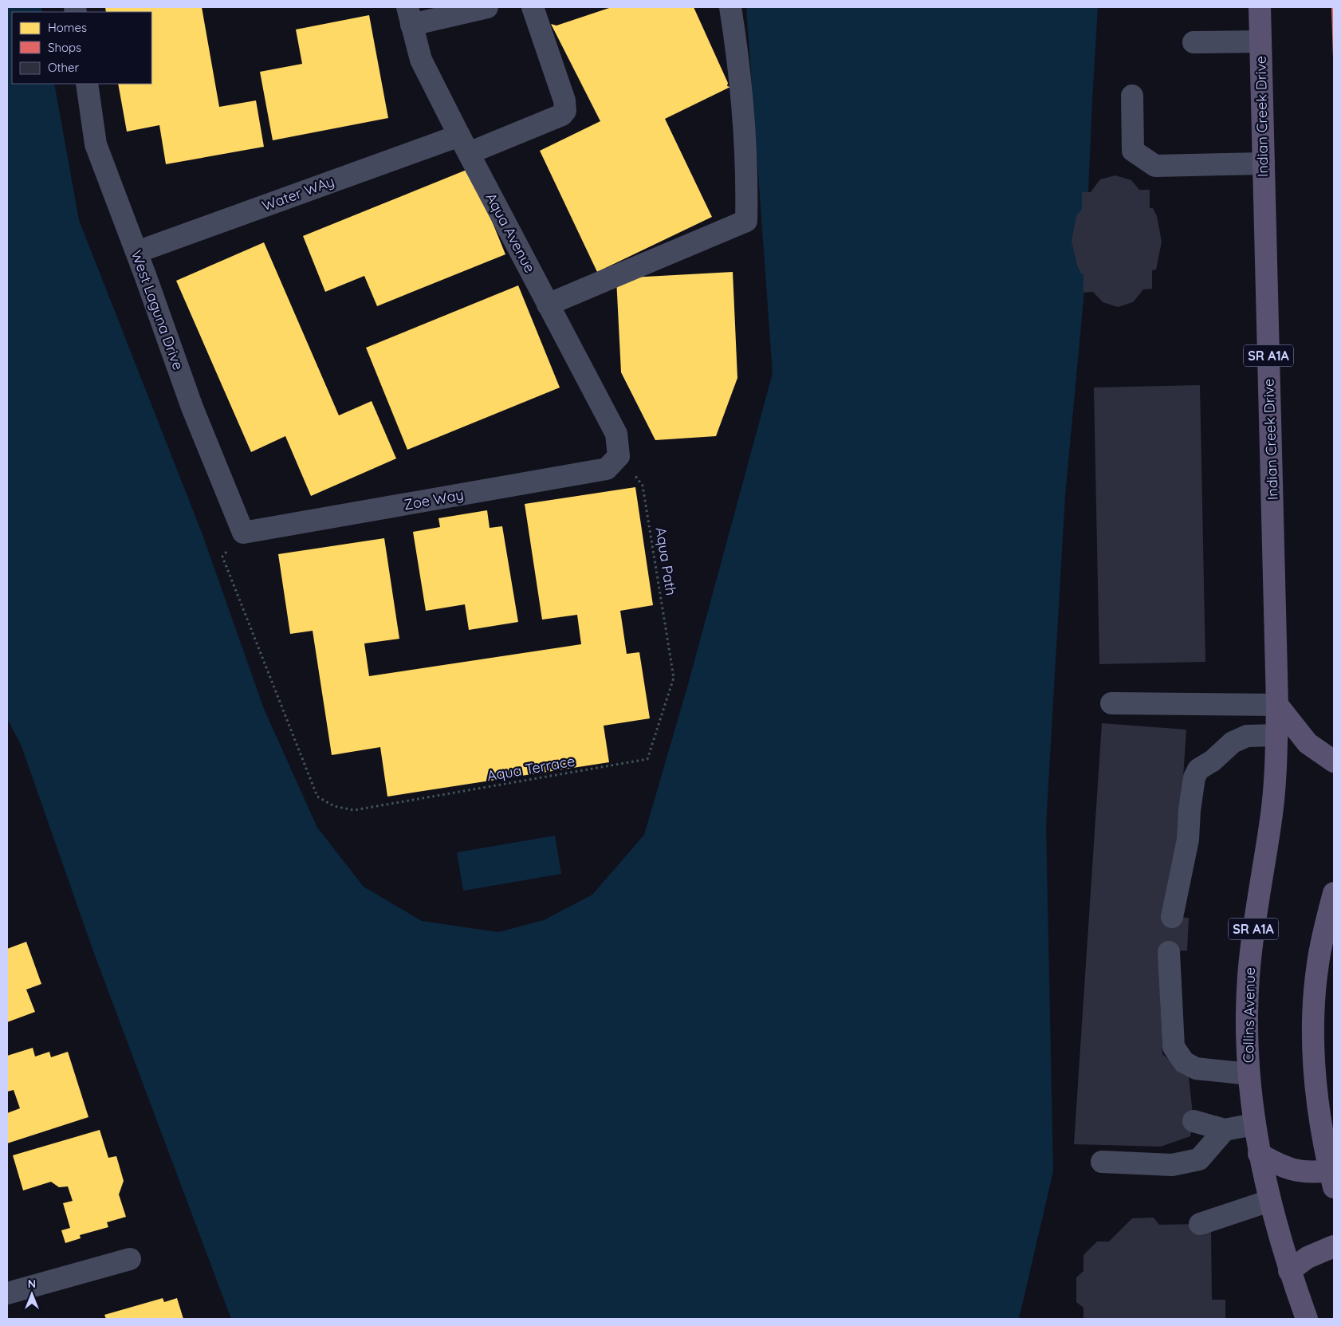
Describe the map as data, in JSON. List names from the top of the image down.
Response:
{
  "streets": {
    "main road": ["Indian Creek Drive", "SR A1A", "Collins Avenue"],
    "street": [
      "Water WAy",
      "Aqua Avenue",
      "West Laguna Drive",
      "Zoe Way"
    ],
    "path": ["Aqua Path", "Aqua Terrace"]
  },
  "crossings": [
    ["Indian Creek Drive", "Collins Avenue"],
    ["Water WAy", "Aqua Avenue"],
    ["Water WAy", "West Laguna Drive"],
    ["Aqua Avenue", "Zoe Way"],
    ["Aqua Avenue", "Aqua Path"],
    ["West Laguna Drive", "Zoe Way"],
    ["West Laguna Drive", "Aqua Terrace"],
    ["Zoe Way", "Aqua Path"],
    ["Zoe Way", "Aqua Terrace"],
    ["Aqua Path", "Aqua Terrace"]
  ],
  "legend": ["Homes", "Shops", "Other"],
  "north": "top"
}
